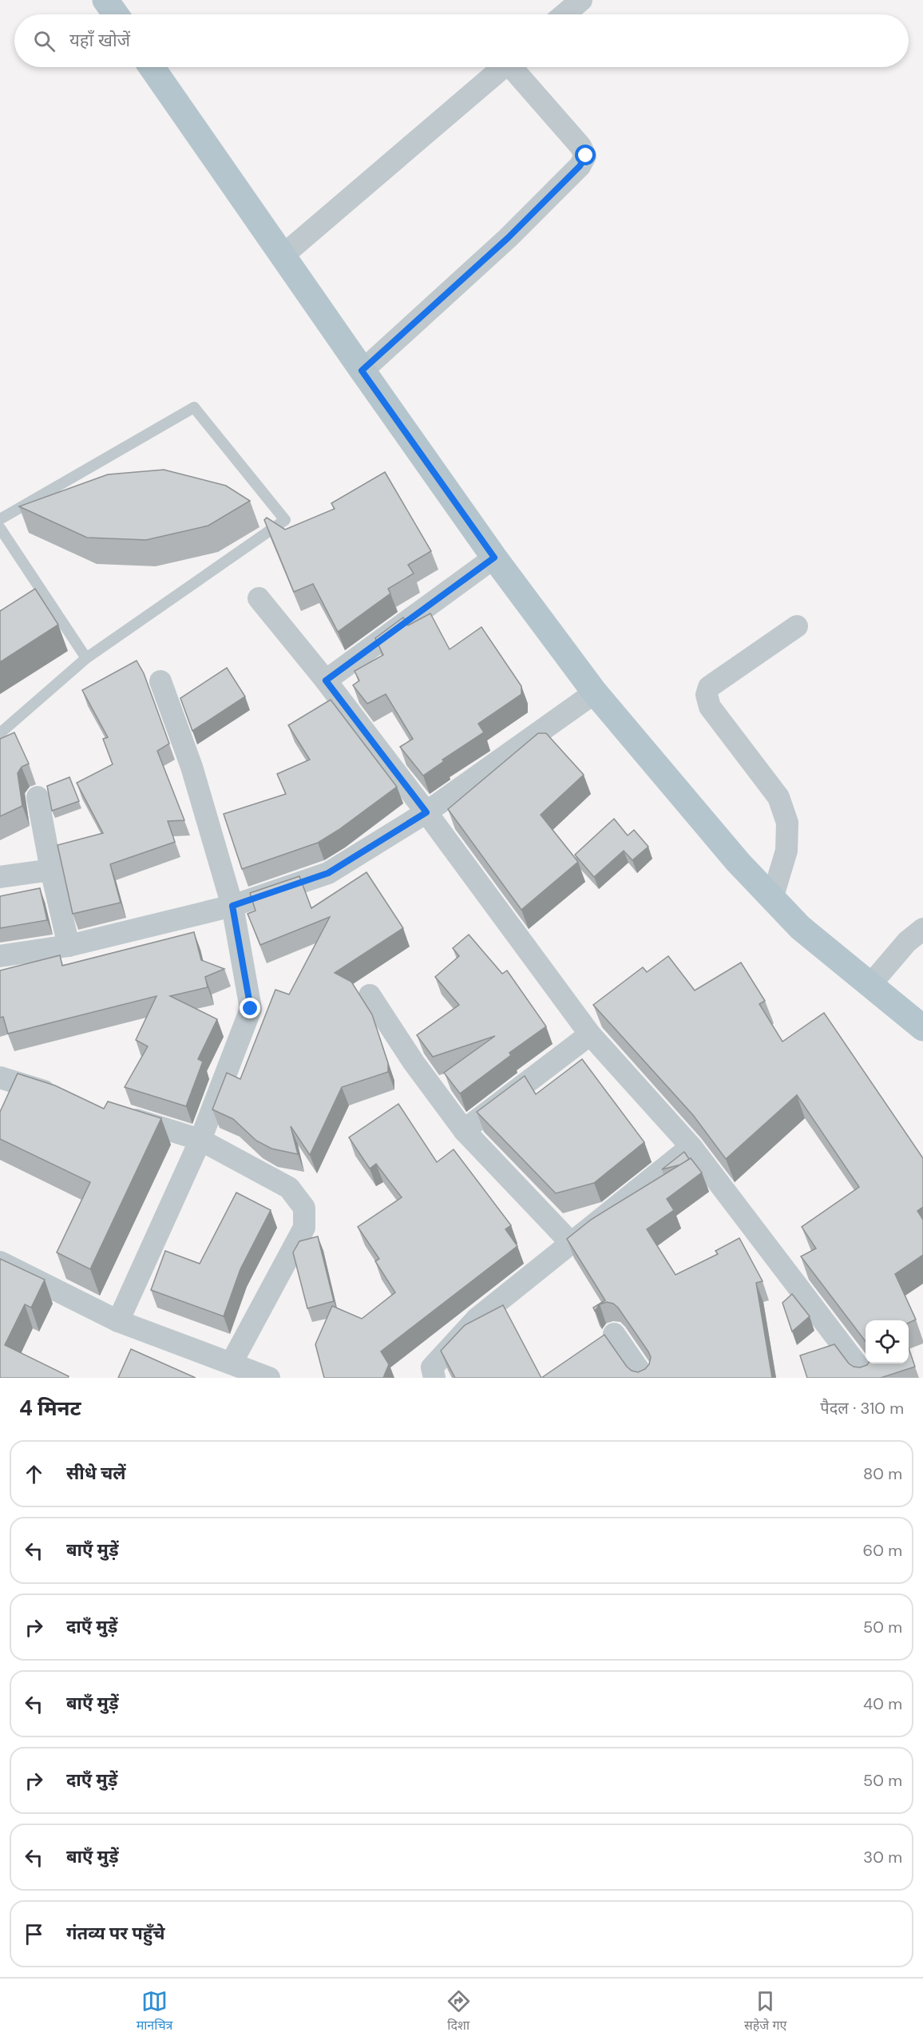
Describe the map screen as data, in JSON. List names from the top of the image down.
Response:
{
  "page": {
    "search": "यहाँ खोजें",
    "heading": ["4 मिनट", "पैदल · 310 m"],
    "list": [
      ["सीधे चलें", "80 m"],
      ["बाएँ मुड़ें", "60 m"],
      ["दाएँ मुड़ें", "50 m"],
      ["बाएँ मुड़ें", "40 m"],
      ["दाएँ मुड़ें", "50 m"],
      ["बाएँ मुड़ें", "30 m"],
      "गंतव्य पर पहुँचे"
    ],
    "nav": ["मानचित्र", "दिशा", "सहेजे गए"]
  }
}
